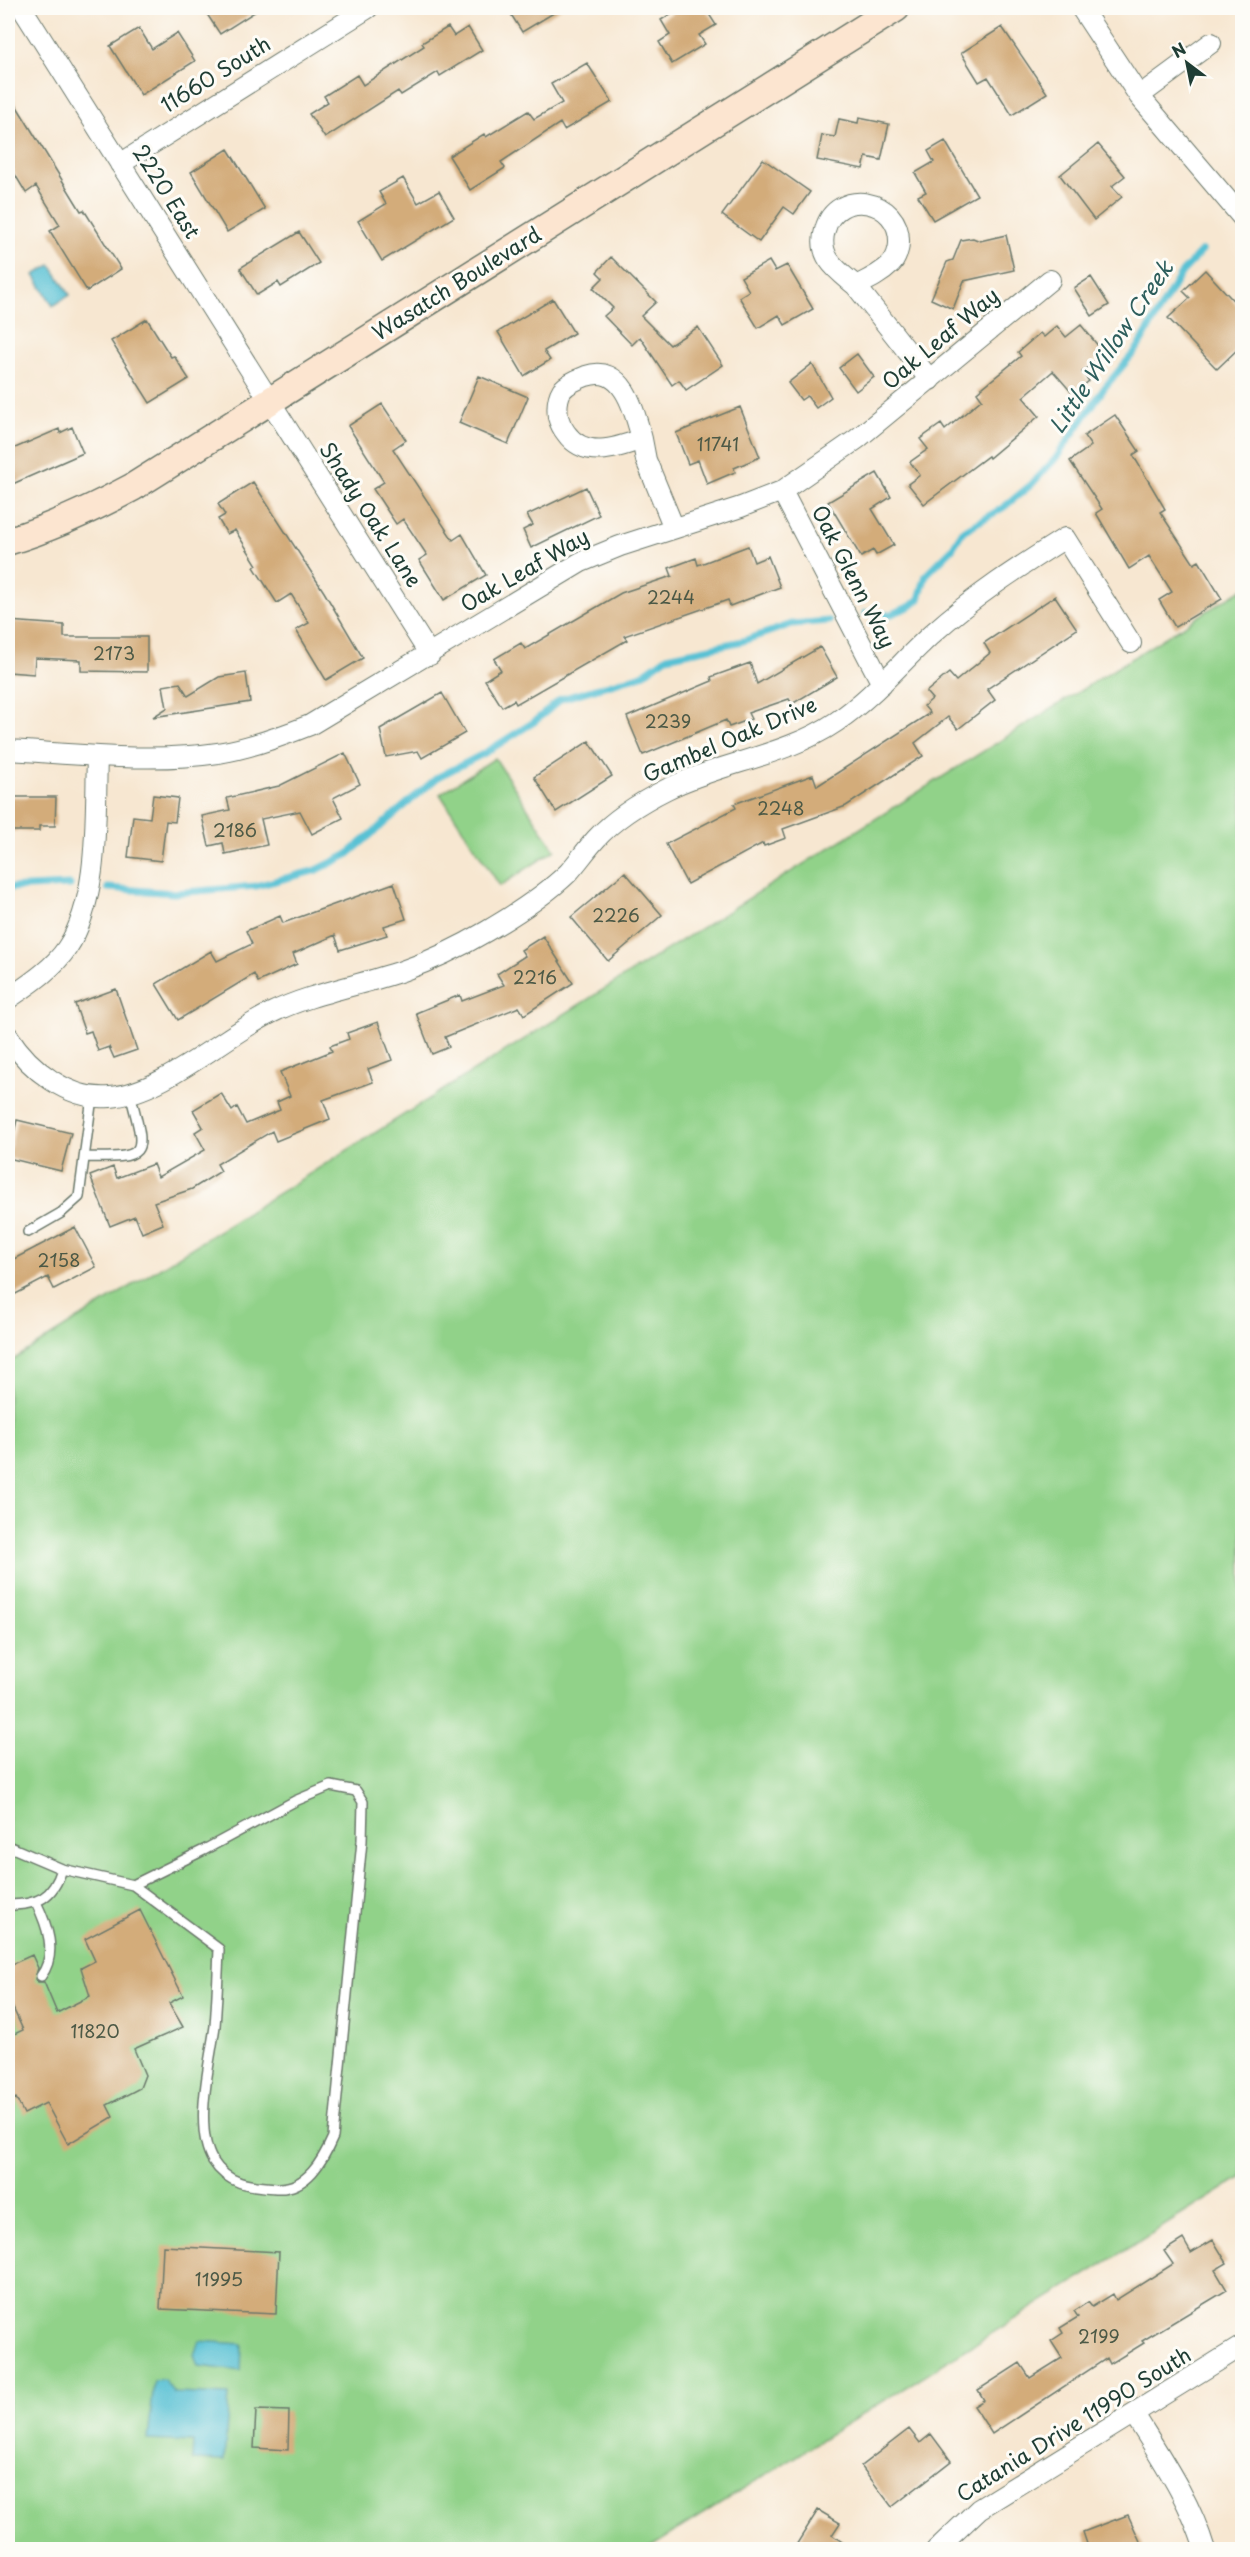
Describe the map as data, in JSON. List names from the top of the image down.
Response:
{
  "streets": {
    "main road": ["Wasatch Boulevard"],
    "street": [
      "11660 South",
      "2220 East",
      "Oak Leaf Way",
      "Shady Oak Lane",
      "Oak Glenn Way",
      "Gambel Oak Drive",
      "Catania Drive 11990 South"
    ]
  },
  "crossings": [
    ["11660 South", "2220 East"],
    ["2220 East", "Wasatch Boulevard"],
    ["2220 East", "Shady Oak Lane"],
    ["Wasatch Boulevard", "Shady Oak Lane"],
    ["Oak Leaf Way", "Shady Oak Lane"],
    ["Oak Leaf Way", "Oak Glenn Way"],
    ["Oak Glenn Way", "Gambel Oak Drive"]
  ],
  "water": ["Little Willow Creek"],
  "house_numbers": [
    "11741",
    "2244",
    "2173",
    "2239",
    "2248",
    "2186",
    "2226",
    "2216",
    "2158",
    "11820",
    "11995",
    "2199"
  ],
  "north": "top left"
}
